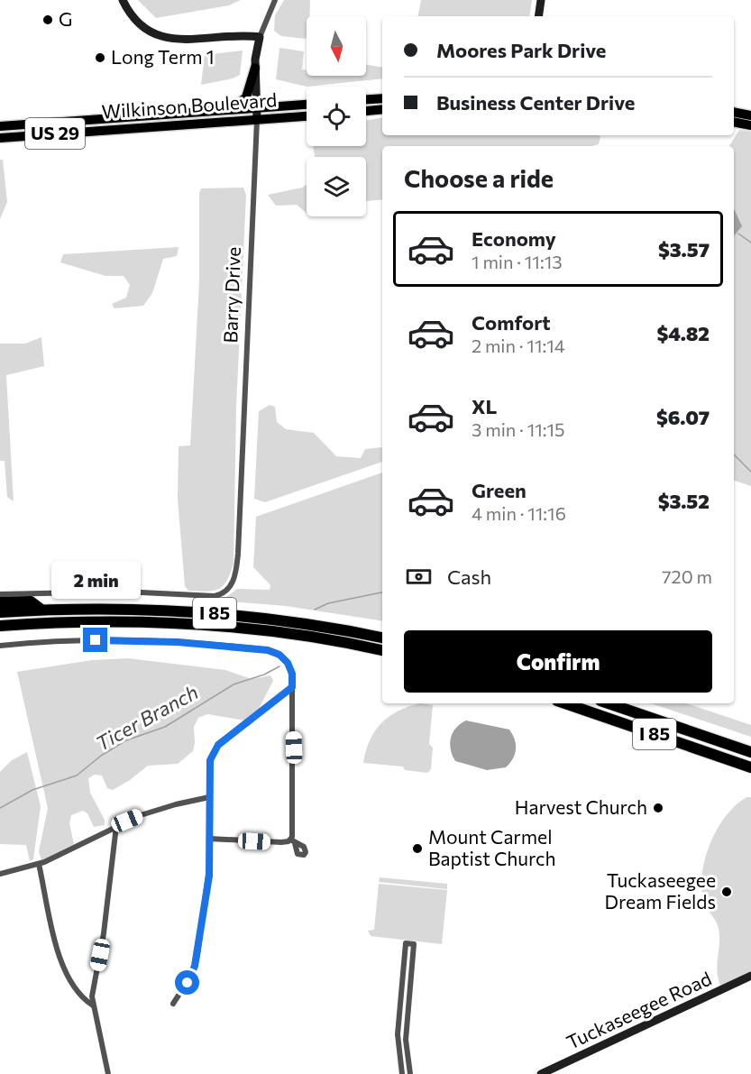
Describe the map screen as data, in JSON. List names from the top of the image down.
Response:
{
  "streets": {
    "highway": ["I 85"],
    "main road": ["Wilkinson Boulevard", "US 29"],
    "street": ["Barry Drive", "Tuckaseegee Road"]
  },
  "crossings": [
    ["Wilkinson Boulevard", "Barry Drive"]
  ],
  "water": ["Ticer Branch"],
  "places": [
    "G",
    "Long Term 1",
    "Harvest Church",
    "Mount Carmel Baptist Church",
    "Tuckaseegee Dream Fields"
  ],
  "north": "bottom",
  "page": {
    "banner": ["Moores Park Drive", "Business Center Drive"],
    "heading": "Choose a ride",
    "list": [
      {
        "name": "Economy",
        "note": "1 min · 11:13",
        "value": "$3.57"
      },
      {
        "name": "Comfort",
        "note": "2 min · 11:14",
        "value": "$4.82"
      },
      {
        "name": "XL",
        "note": "3 min · 11:15",
        "value": "$6.07"
      },
      {
        "name": "Green",
        "note": "4 min · 11:16",
        "value": "$3.52"
      }
    ],
    "pay": ["Cash", "720 m"],
    "bubble": "2 min",
    "buttons": "Confirm"
  }
}
